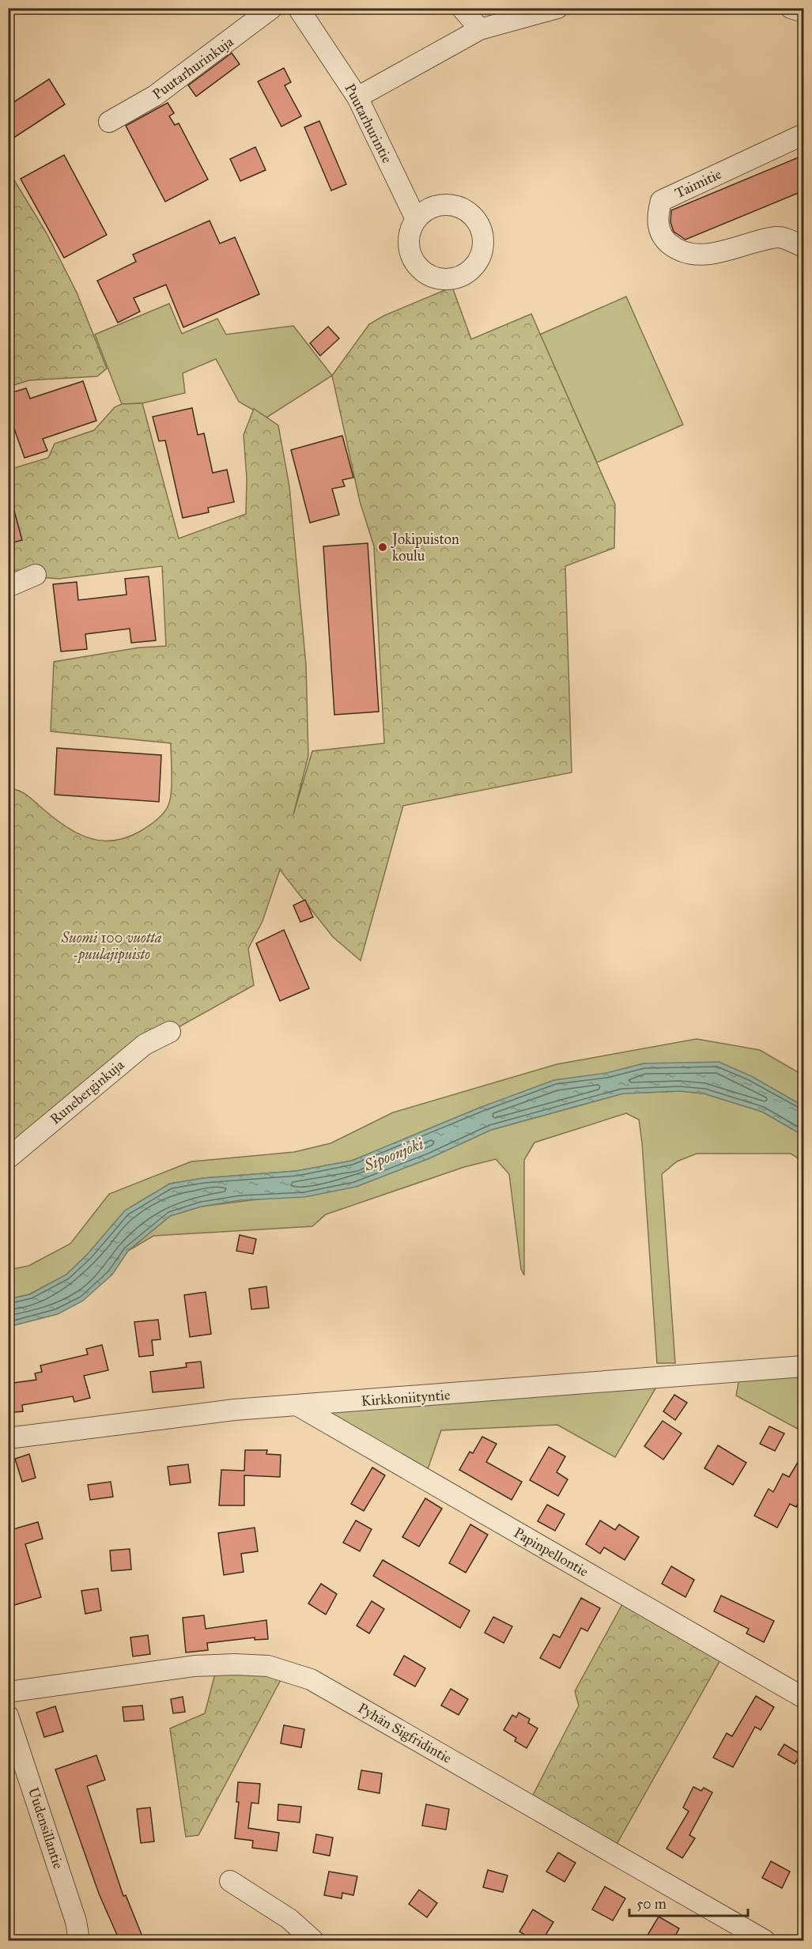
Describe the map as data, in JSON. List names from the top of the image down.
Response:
{
  "streets": {
    "street": [
      "Puutarhurinkuja",
      "Puutarhurintie",
      "Taimitie",
      "Runeberginkuja",
      "Kirkkoniityntie",
      "Papinpellontie",
      "Pyhän Sigfridintie",
      "Uudensillantie"
    ]
  },
  "crossings": [
    ["Kirkkoniityntie", "Papinpellontie"]
  ],
  "water": ["Sipoonjoki"],
  "parks": ["Suomi 100 vuotta -puulajipuisto"],
  "places": ["Jokipuiston koulu"],
  "scale_bar": "50 m"
}
